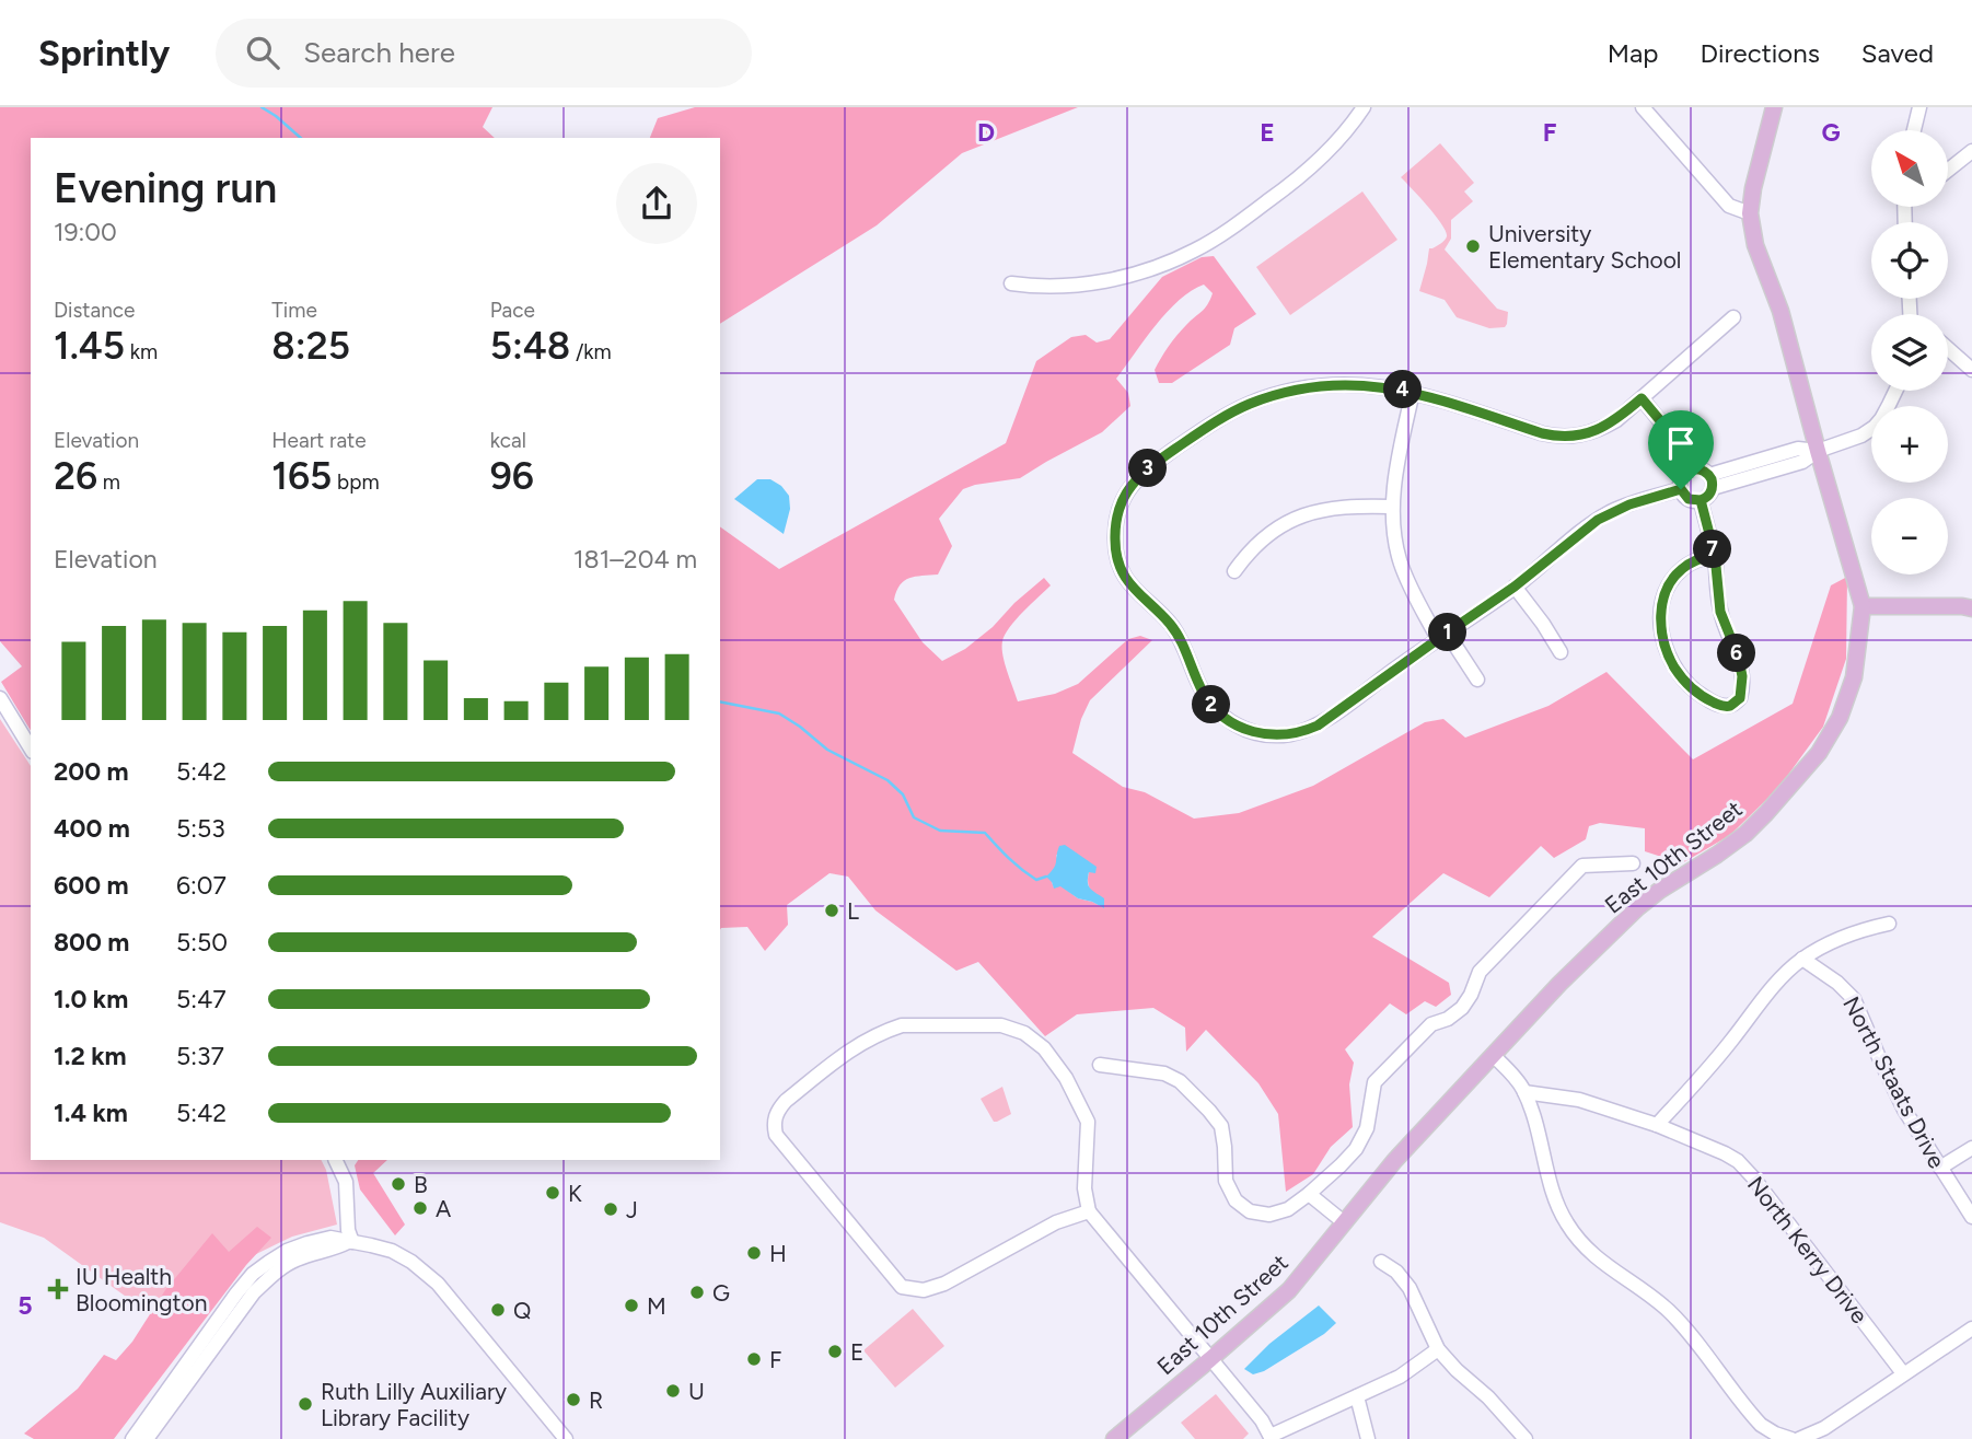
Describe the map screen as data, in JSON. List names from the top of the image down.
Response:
{
  "streets": {
    "main road": ["East 10th Street"],
    "street": ["North Staats Drive", "North Kerry Drive"]
  },
  "places": {
    "other": [
      "University Elementary School",
      "L",
      "B",
      "K",
      "A",
      "J",
      "H",
      "G",
      "M",
      "Q",
      "E",
      "F",
      "U",
      "R",
      "Ruth Lilly Auxiliary Library Facility"
    ],
    "health": ["IU Health Bloomington"]
  },
  "north": "top left",
  "page": {
    "header": "Sprintly",
    "search": "Search here",
    "nav": ["Map", "Directions", "Saved"],
    "map_buttons": ["+", "−"],
    "heading": ["Evening run", "19:00"],
    "stats": [
      ["Distance", "1.45 km"],
      ["Time", "8:25"],
      ["Pace", "5:48 /km"],
      ["Elevation", "26 m"],
      ["Heart rate", "165 bpm"],
      ["kcal", "96"]
    ],
    "pins": [
      "4",
      "3",
      "7",
      "1",
      "6",
      "2"
    ],
    "chart": ["Elevation", "181–204 m"],
    "list": [
      {
        "name": "200 m",
        "note": "5:42"
      },
      {
        "name": "400 m",
        "note": "5:53"
      },
      {
        "name": "600 m",
        "note": "6:07"
      },
      {
        "name": "800 m",
        "note": "5:50"
      },
      {
        "name": "1.0 km",
        "note": "5:47"
      },
      {
        "name": "1.2 km",
        "note": "5:37"
      },
      {
        "name": "1.4 km",
        "note": "5:42"
      }
    ]
  },
  "grid": {
    "columns": [
      "D",
      "E",
      "F",
      "G"
    ],
    "rows": ["5"]
  }
}
